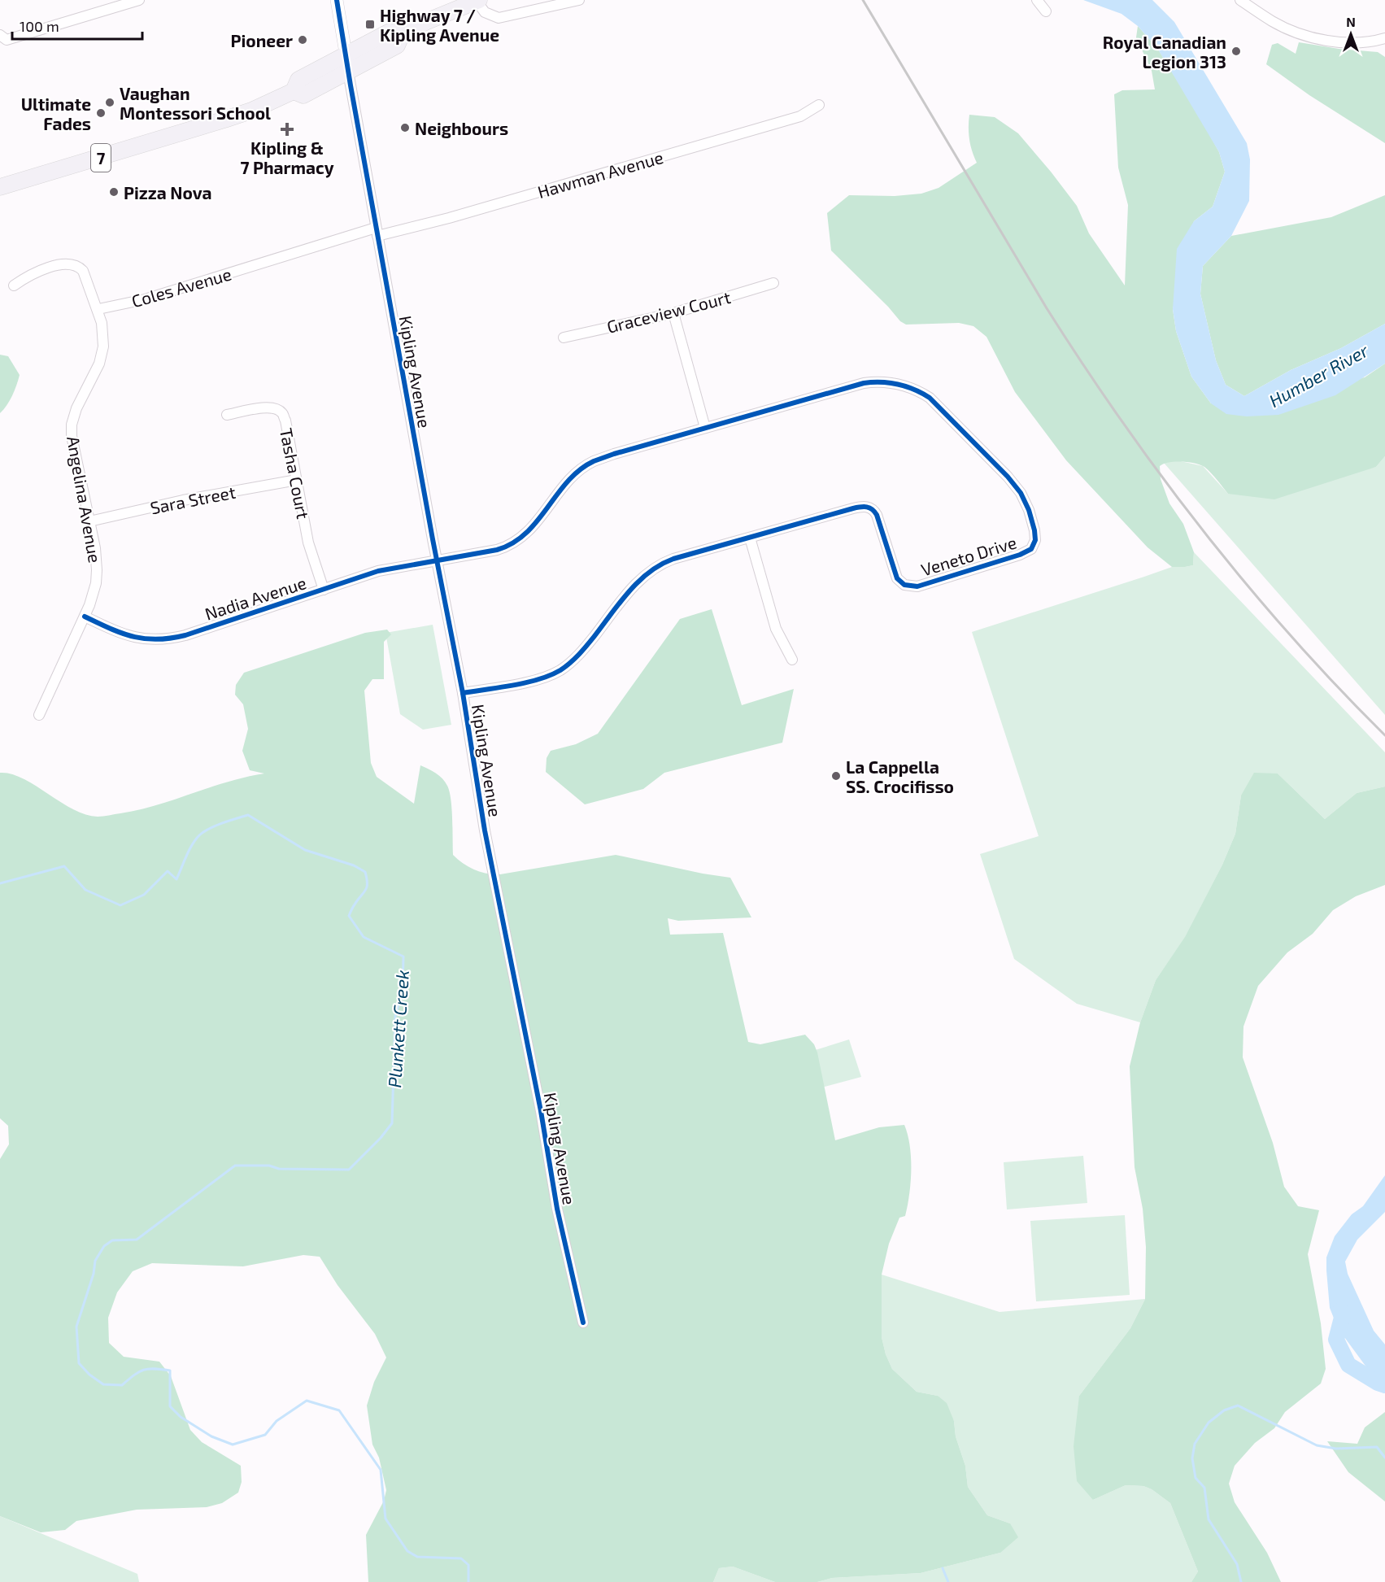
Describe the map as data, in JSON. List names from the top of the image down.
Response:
{
  "streets": {
    "main road": ["7"],
    "street": [
      "Hawman Avenue",
      "Coles Avenue",
      "Graceview Court",
      "Kipling Avenue",
      "Tasha Court",
      "Angelina Avenue",
      "Sara Street",
      "Veneto Drive",
      "Nadia Avenue"
    ]
  },
  "crossings": [
    ["7", "Kipling Avenue"],
    ["Hawman Avenue", "Coles Avenue"],
    ["Hawman Avenue", "Kipling Avenue"],
    ["Coles Avenue", "Kipling Avenue"],
    ["Coles Avenue", "Angelina Avenue"],
    ["Kipling Avenue", "Veneto Drive"],
    ["Kipling Avenue", "Nadia Avenue"],
    ["Tasha Court", "Sara Street"],
    ["Tasha Court", "Nadia Avenue"],
    ["Angelina Avenue", "Sara Street"],
    ["Angelina Avenue", "Nadia Avenue"],
    ["Veneto Drive", "Nadia Avenue"]
  ],
  "water": ["Humber River", "Plunkett Creek"],
  "places": {
    "transit": ["Highway 7 / Kipling Avenue"],
    "other": [
      "Pioneer",
      "Royal Canadian Legion 313",
      "Vaughan Montessori School",
      "Ultimate Fades",
      "Neighbours",
      "Pizza Nova",
      "La Cappella SS. Crocifisso"
    ],
    "health": ["Kipling & 7 Pharmacy"]
  },
  "scale_bar": "100 m",
  "north": "top"
}
